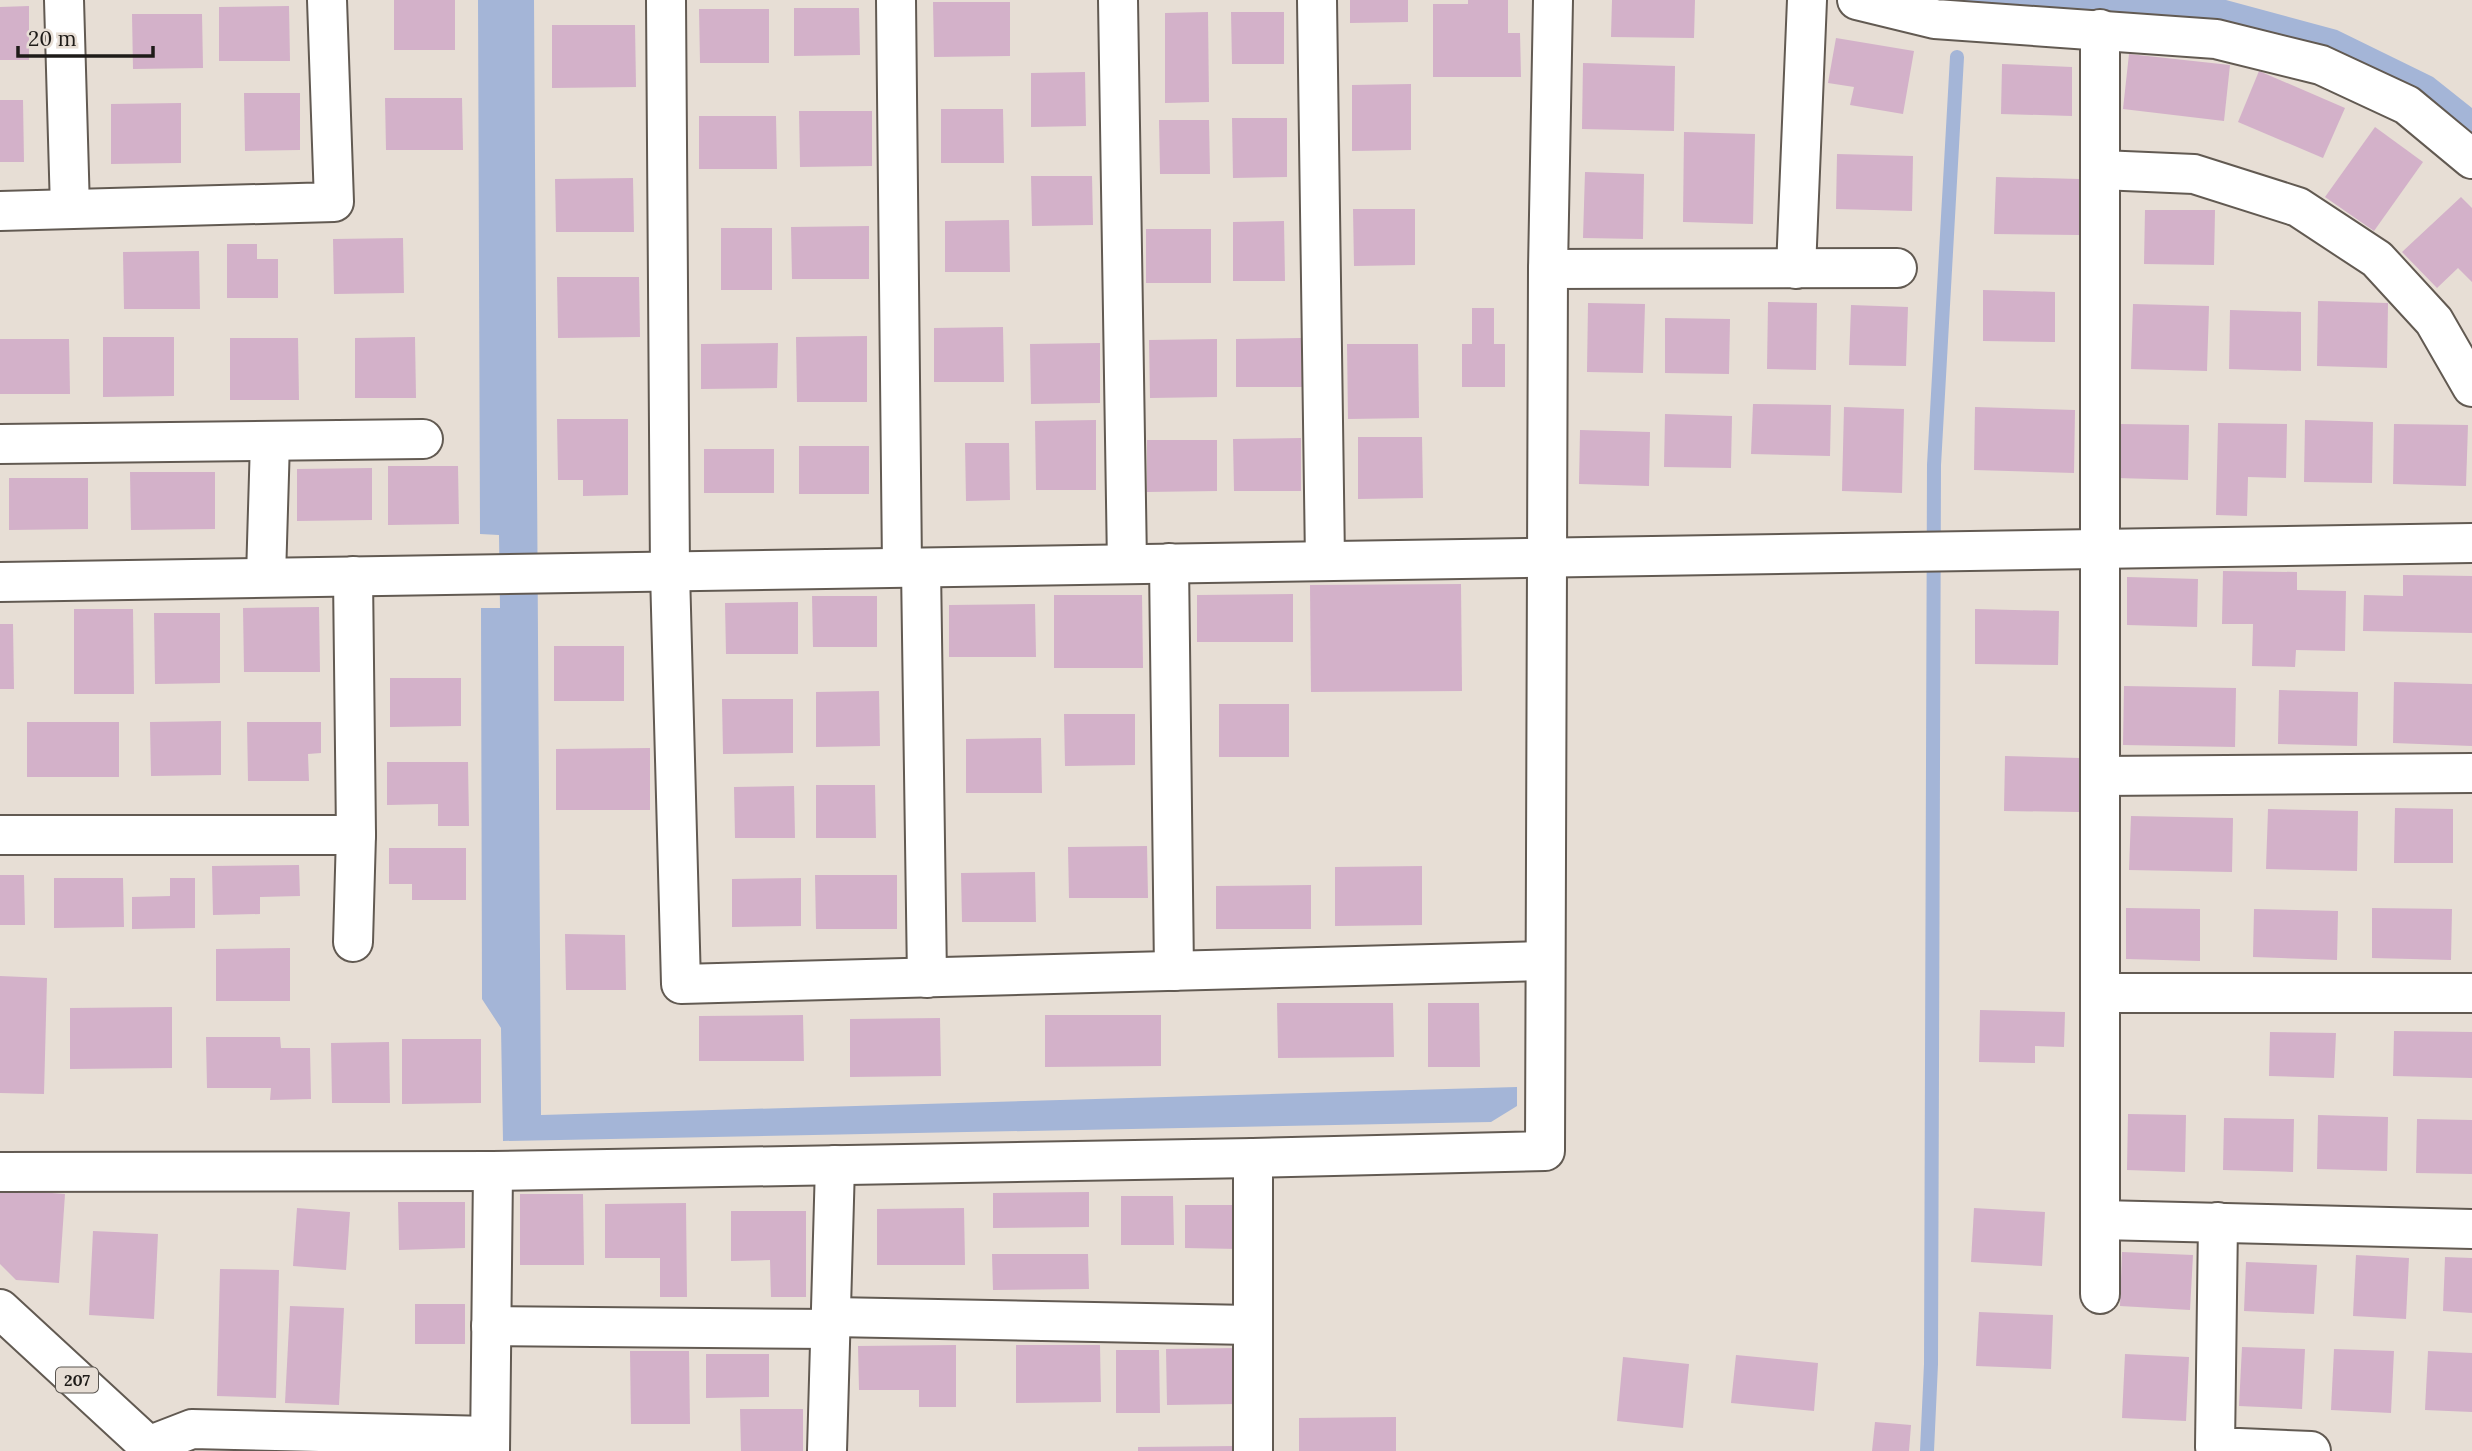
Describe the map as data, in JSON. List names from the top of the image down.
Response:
{
  "streets": {
    "main road": ["207"]
  },
  "scale_bar": "20 m"
}
